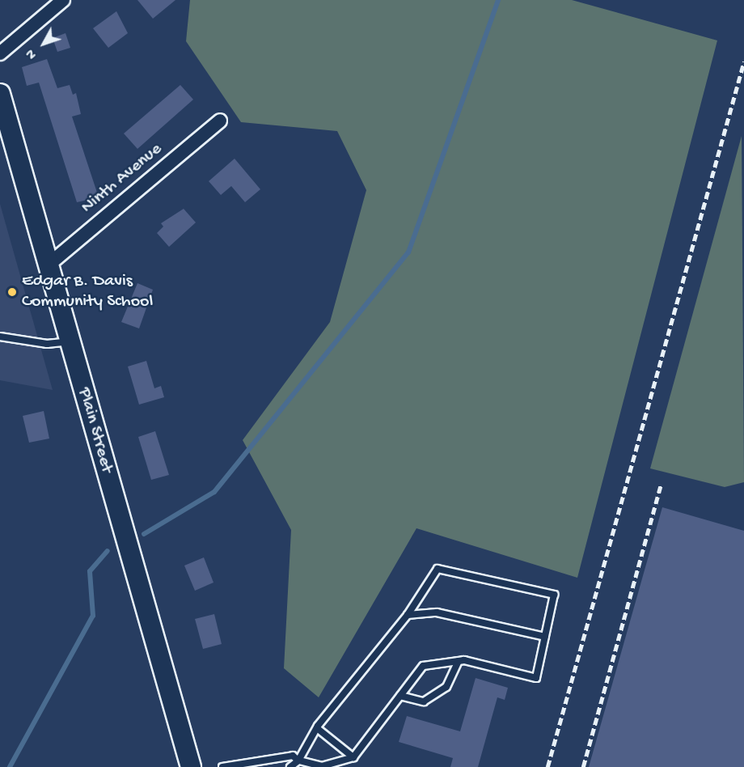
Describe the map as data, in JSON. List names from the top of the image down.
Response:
{
  "streets": {
    "main road": ["Plain Street"],
    "street": ["Ninth Avenue"]
  },
  "crossings": [
    ["Ninth Avenue", "Plain Street"]
  ],
  "places": ["Edgar B. Davis Community School"],
  "north": "bottom left"
}
